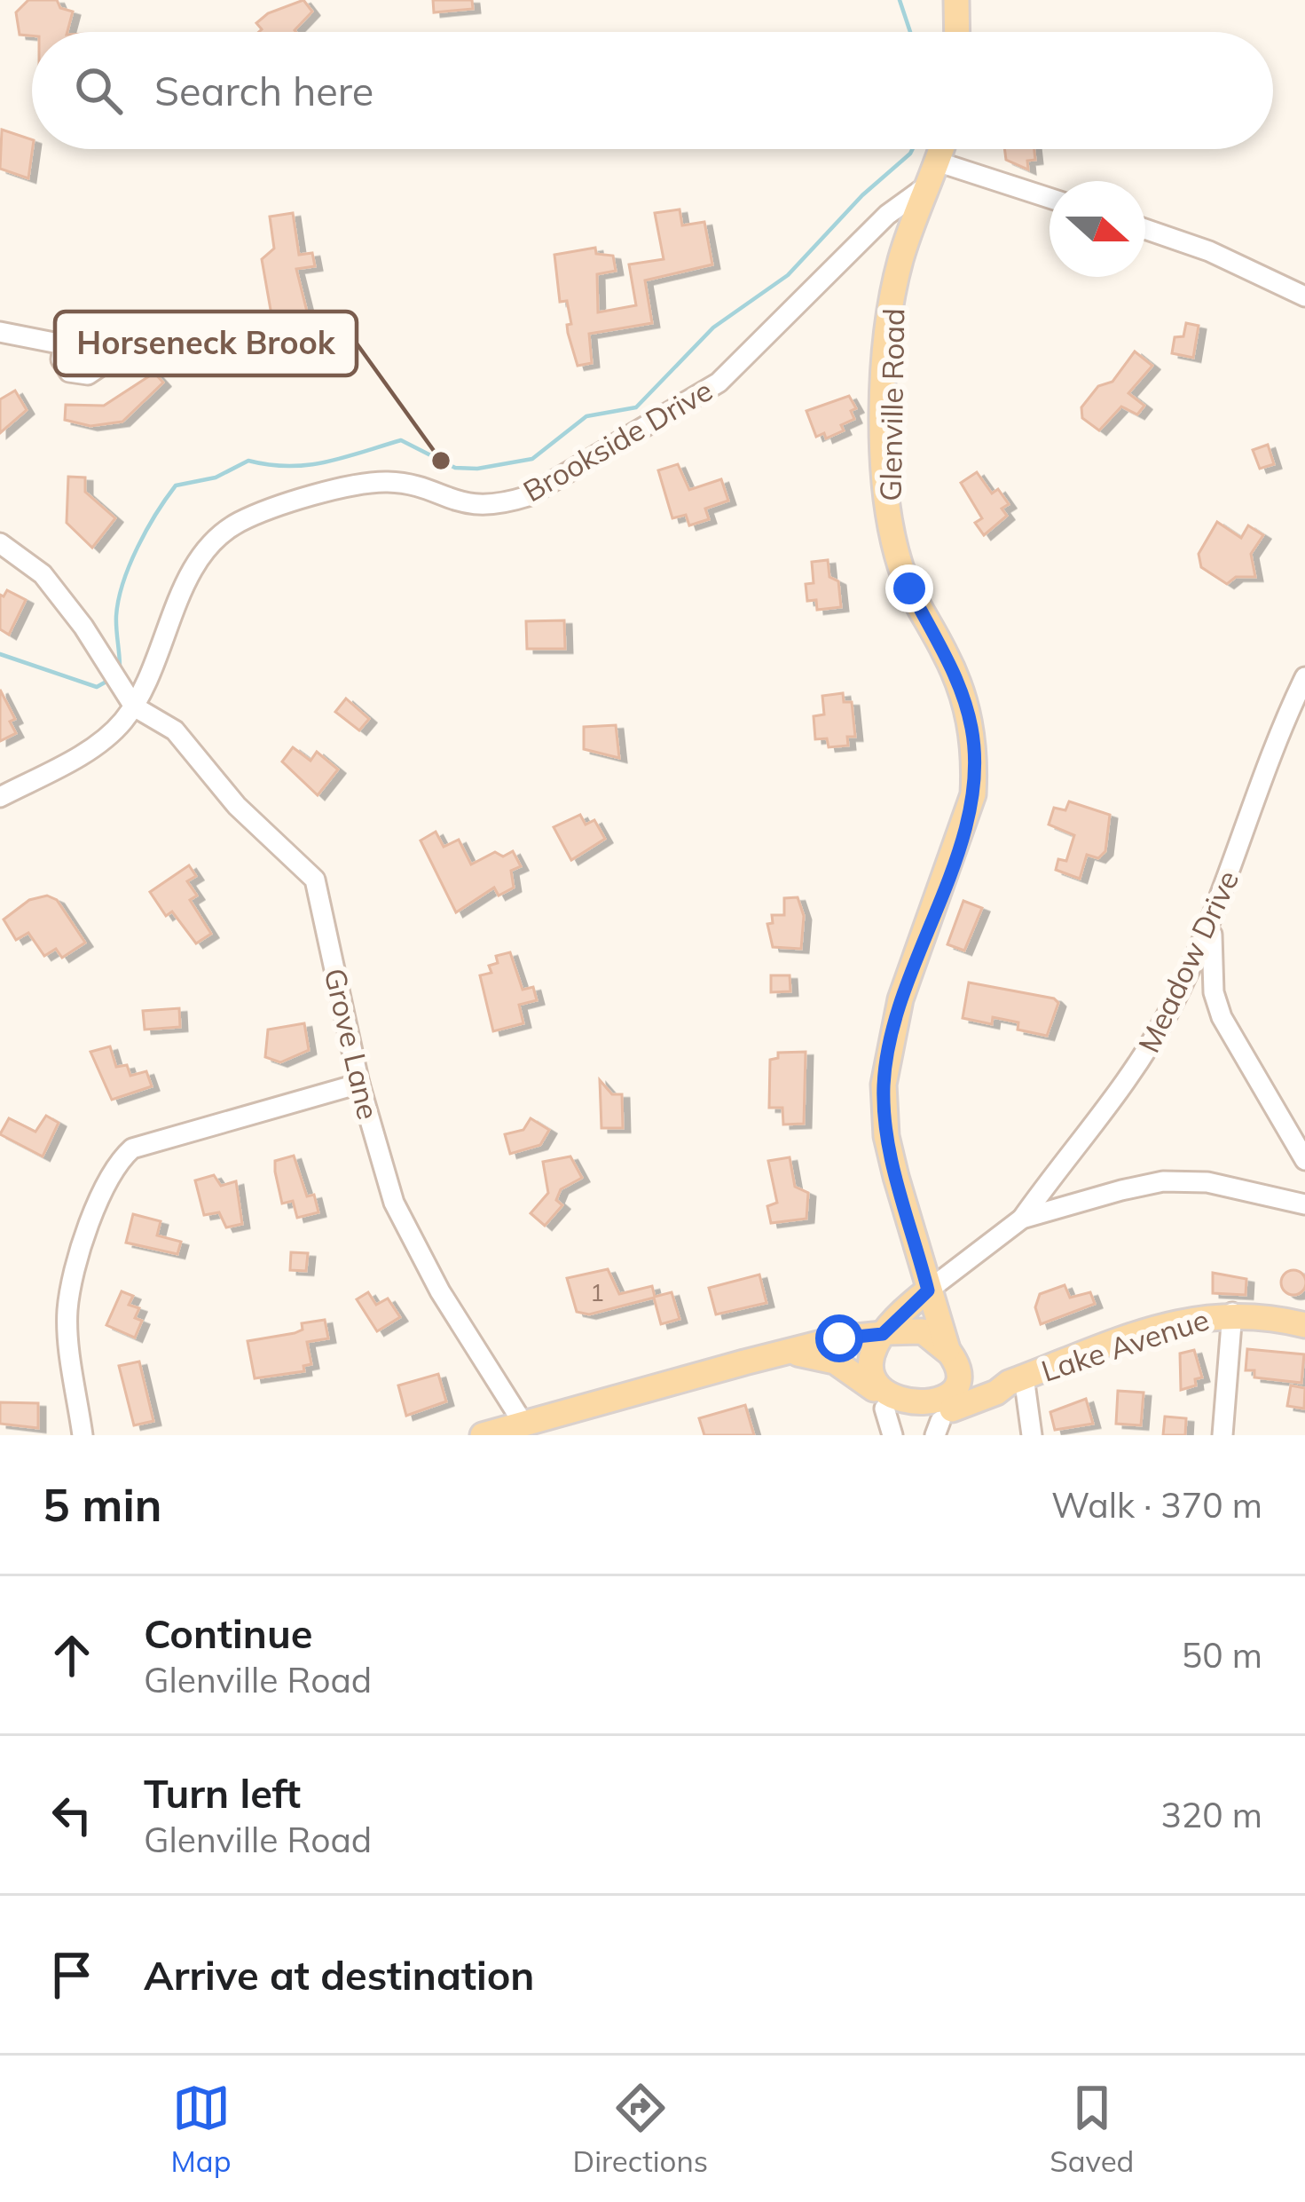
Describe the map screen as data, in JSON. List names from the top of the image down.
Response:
{
  "streets": {
    "main road": ["Glenville Road", "Lake Avenue"],
    "street": ["Brookside Drive", "Meadow Drive", "Grove Lane"]
  },
  "crossings": [
    ["Glenville Road", "Brookside Drive"],
    ["Glenville Road", "Lake Avenue"],
    ["Brookside Drive", "Grove Lane"]
  ],
  "places": ["Horseneck Brook"],
  "house_numbers": ["1"],
  "north": "right",
  "page": {
    "search": "Search here",
    "heading": ["5 min", "Walk · 370 m"],
    "list": [
      ["Continue", "Glenville Road", "50 m"],
      ["Turn left", "Glenville Road", "320 m"],
      "Arrive at destination"
    ],
    "nav": ["Map", "Directions", "Saved"]
  }
}
